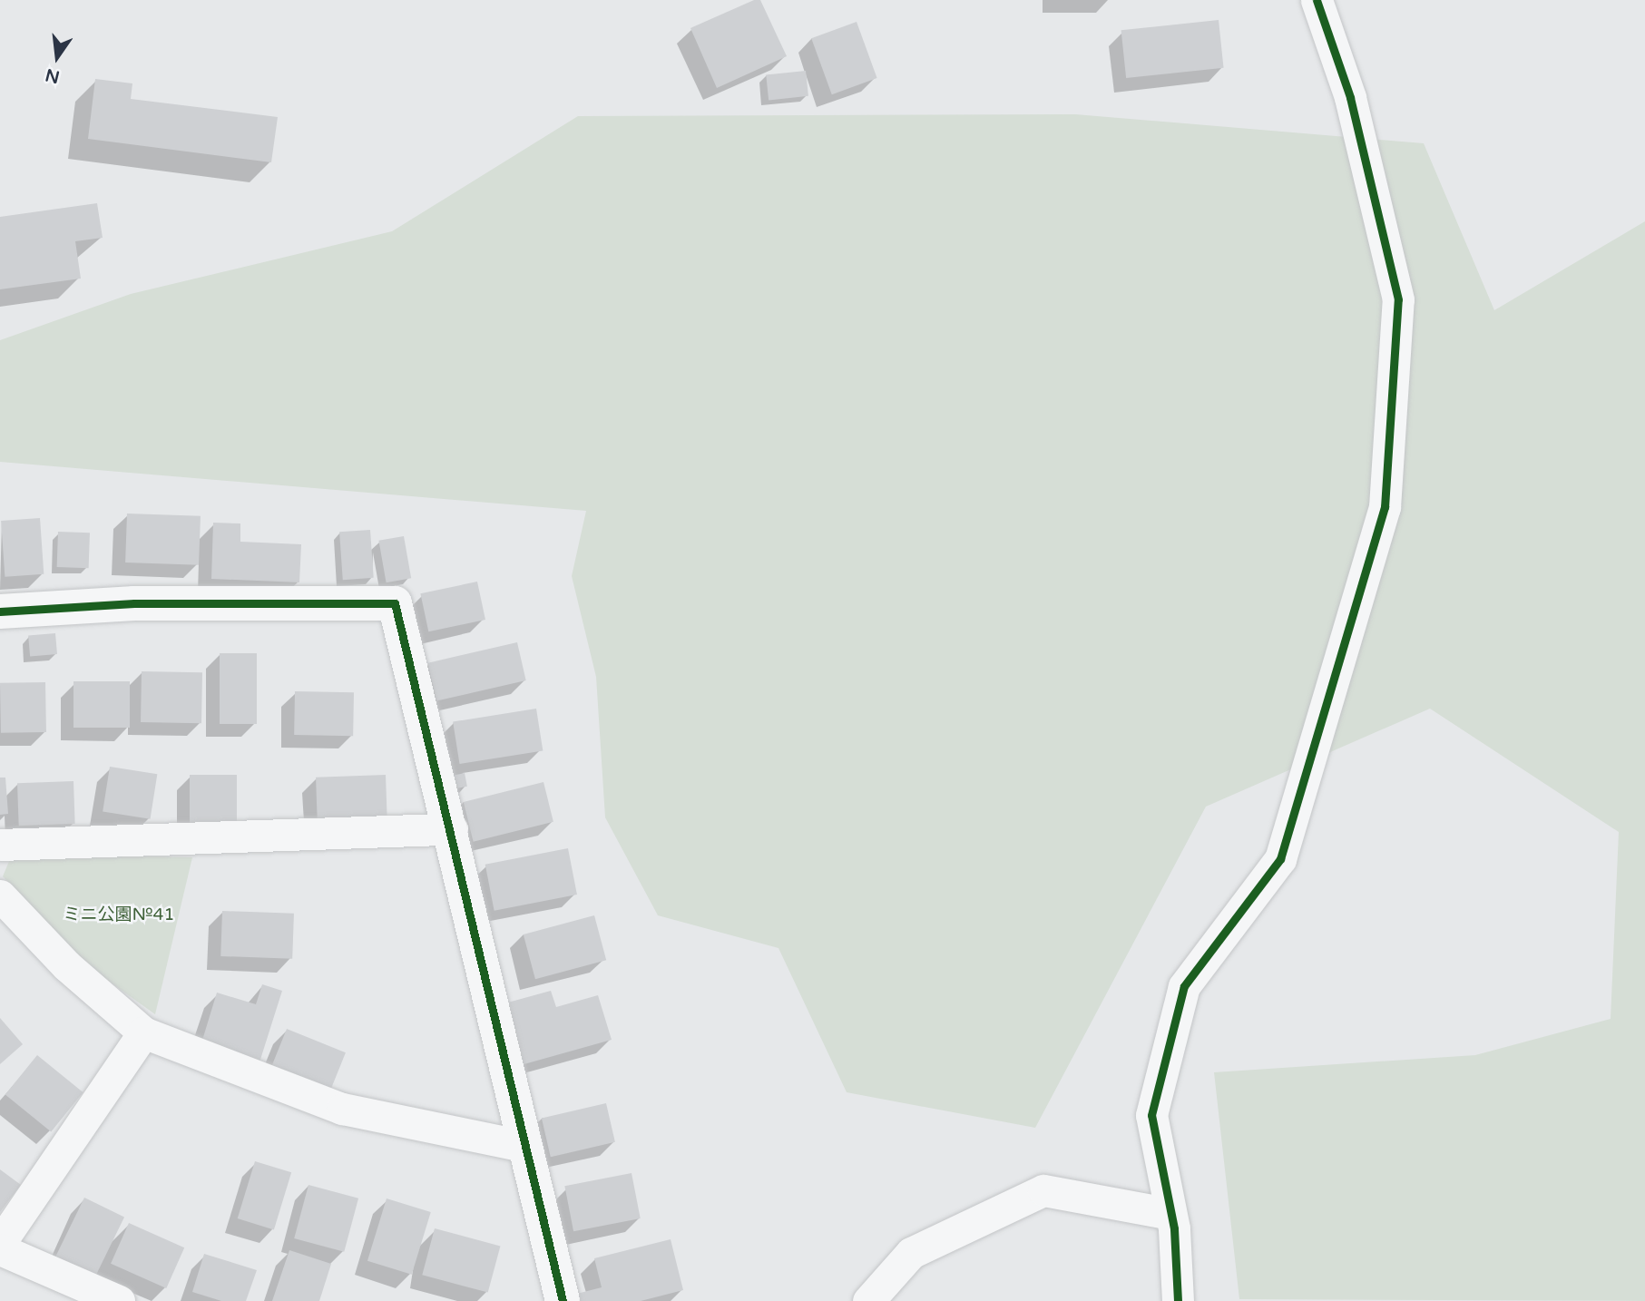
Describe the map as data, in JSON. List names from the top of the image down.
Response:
{
  "parks": ["ミニ公園№41"],
  "north": "bottom"
}
